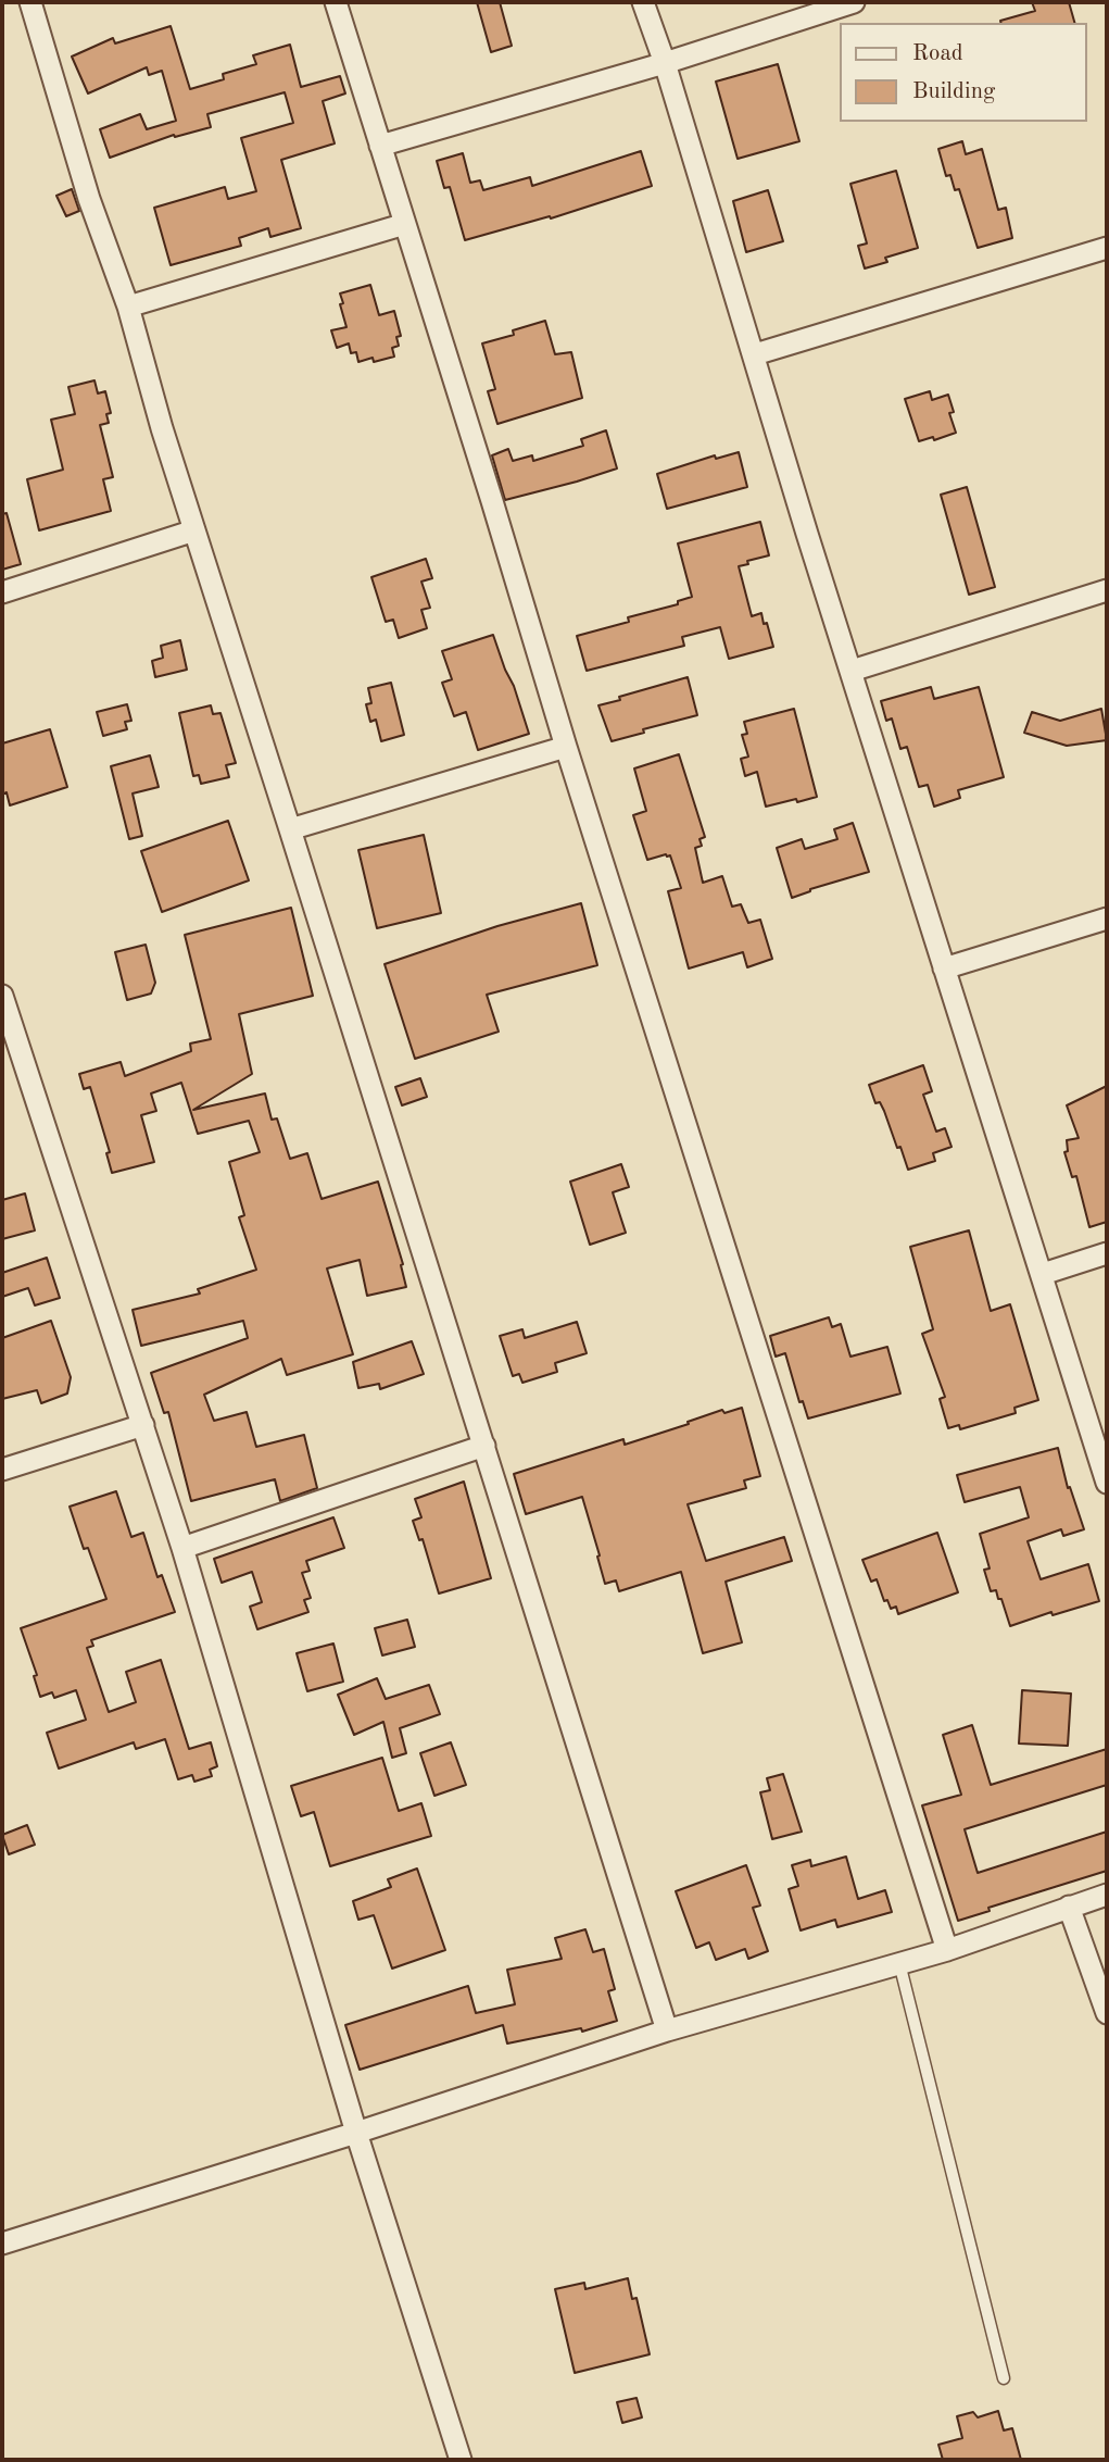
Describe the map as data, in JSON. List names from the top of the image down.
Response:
{
  "legend": ["Road", "Building"]
}
